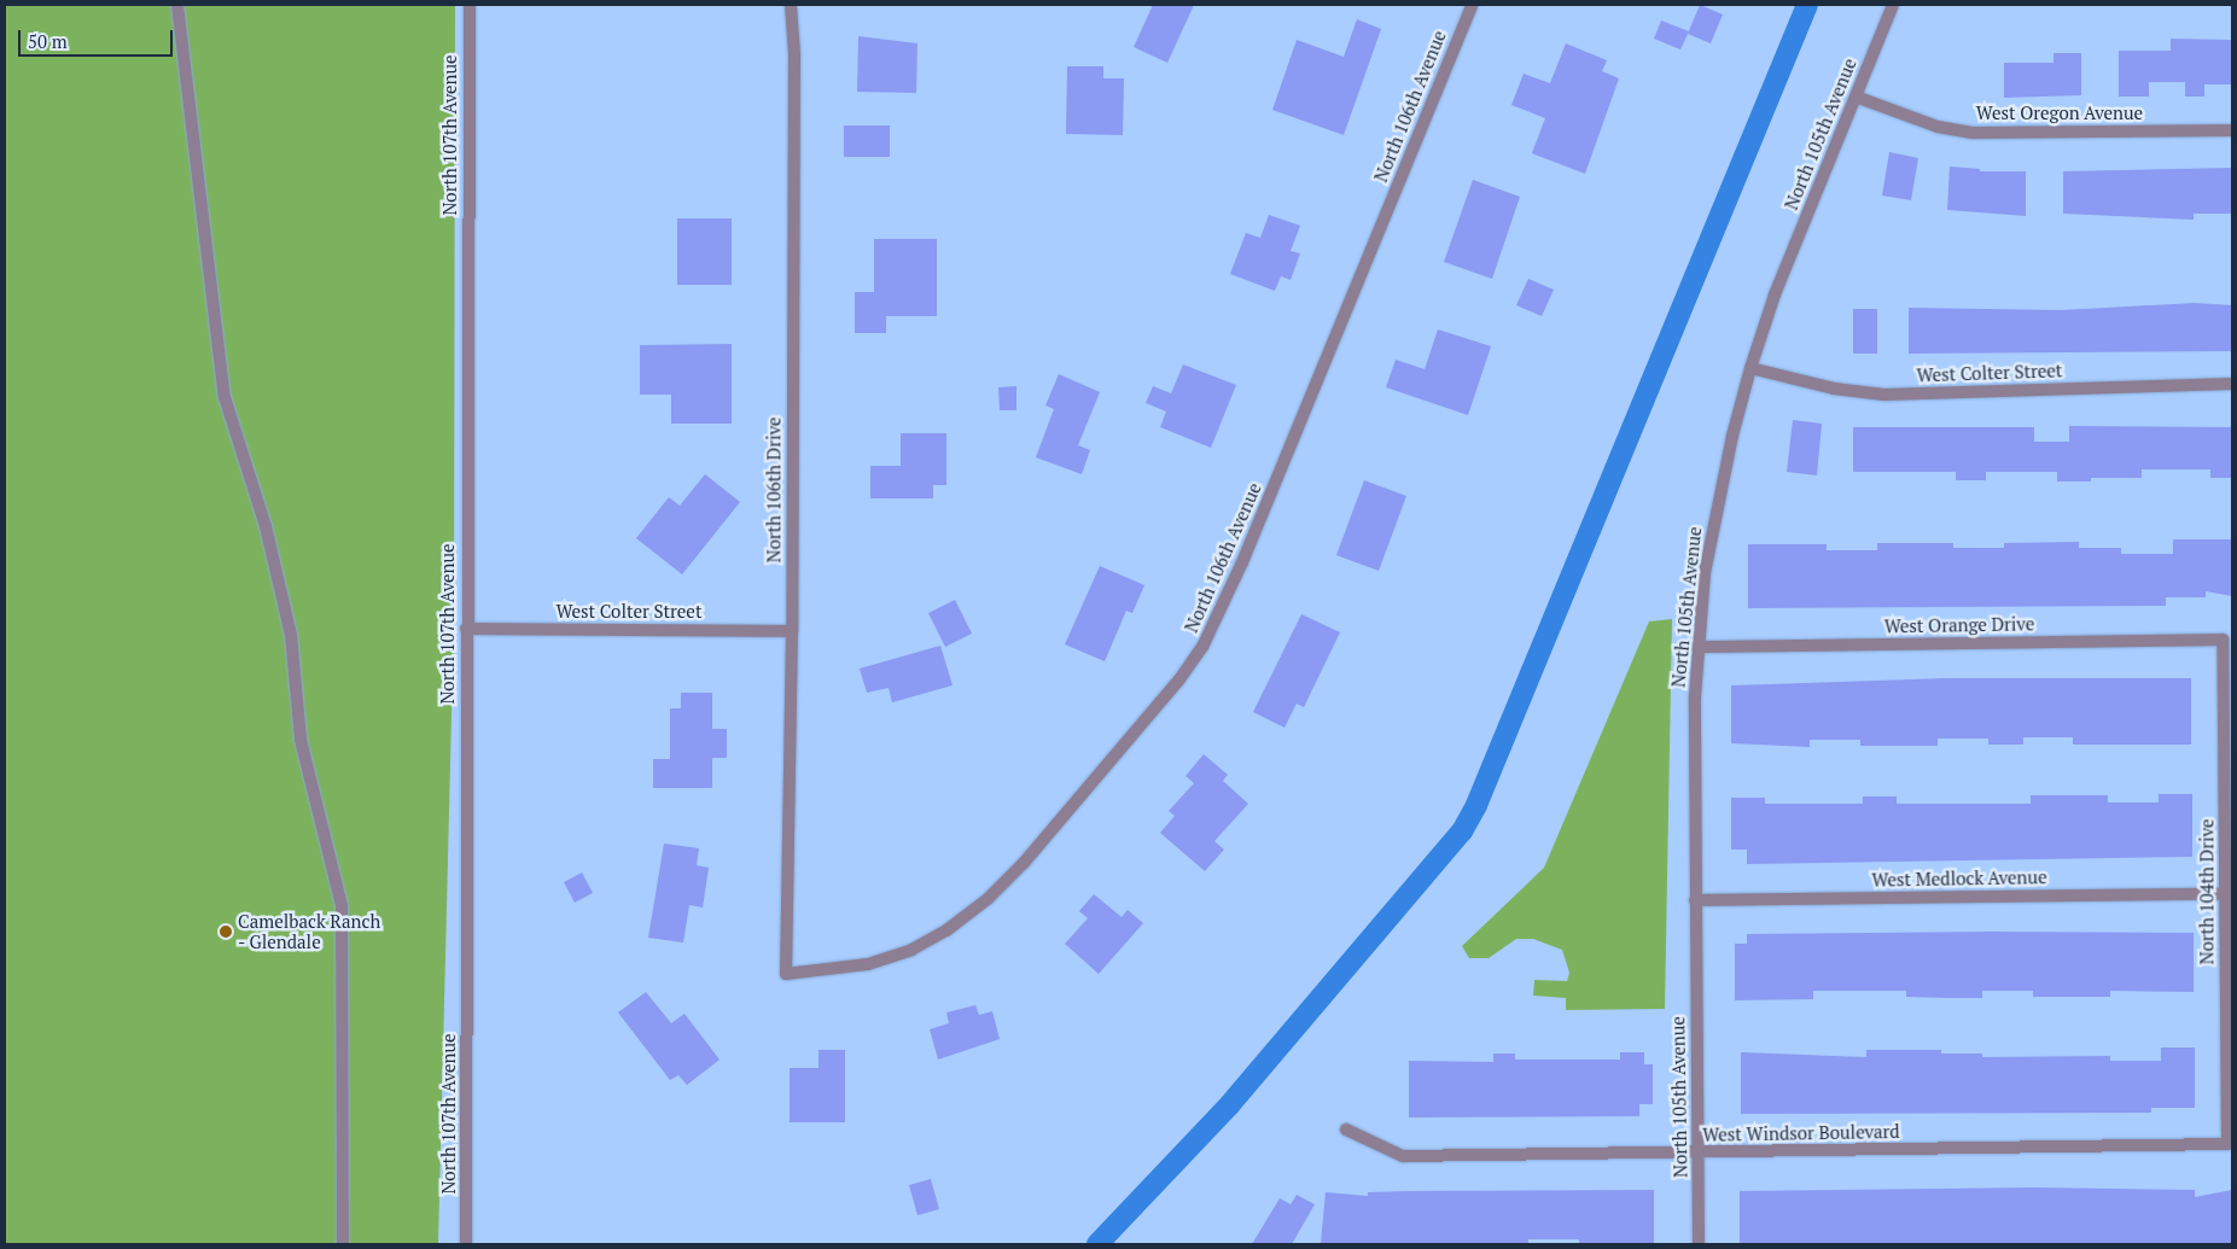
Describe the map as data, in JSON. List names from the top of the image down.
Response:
{
  "streets": {
    "street": [
      "North 106th Avenue",
      "West Oregon Avenue",
      "North 105th Avenue",
      "North 107th Avenue",
      "West Colter Street",
      "North 106th Drive",
      "West Orange Drive",
      "West Medlock Avenue",
      "North 104th Drive",
      "West Windsor Boulevard"
    ]
  },
  "crossings": [
    ["North 106th Avenue", "North 106th Drive"],
    ["West Oregon Avenue", "North 105th Avenue"],
    ["North 105th Avenue", "West Colter Street"],
    ["North 105th Avenue", "West Orange Drive"],
    ["North 105th Avenue", "West Medlock Avenue"],
    ["North 105th Avenue", "West Windsor Boulevard"],
    ["North 107th Avenue", "West Colter Street"],
    ["West Colter Street", "North 106th Drive"],
    ["West Orange Drive", "North 104th Drive"],
    ["West Medlock Avenue", "North 104th Drive"],
    ["North 104th Drive", "West Windsor Boulevard"]
  ],
  "places": ["Camelback Ranch - Glendale"],
  "scale_bar": "50 m"
}
